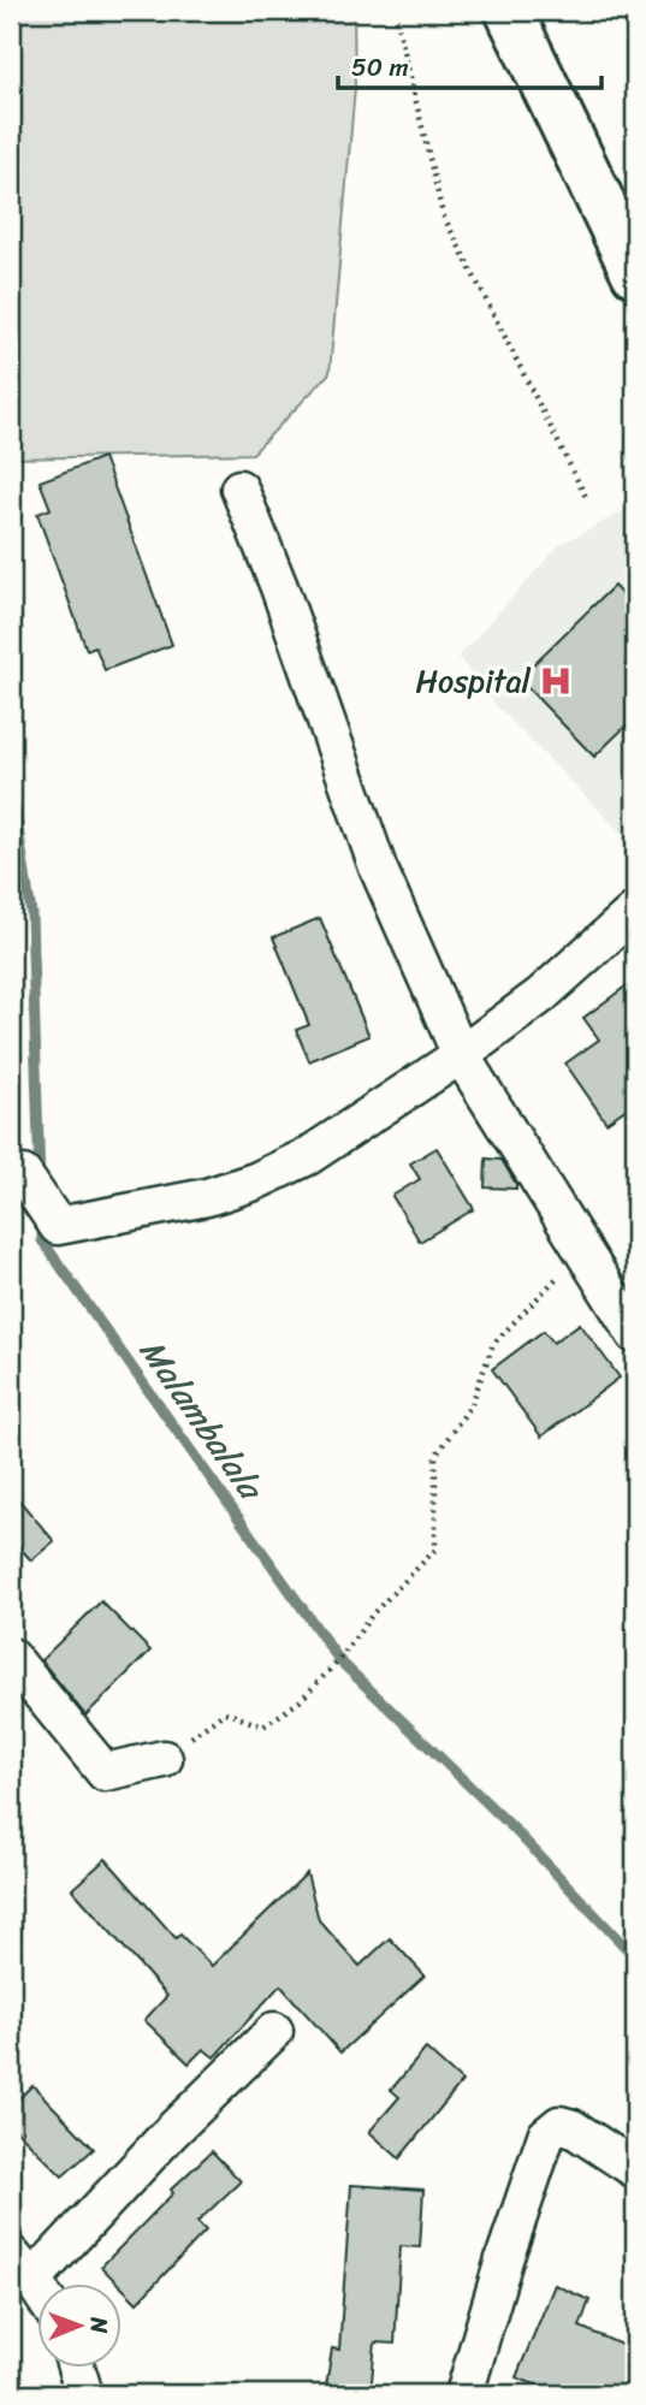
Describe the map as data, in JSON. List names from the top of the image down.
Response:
{
  "water": ["Malambalala"],
  "places": {
    "hospital": ["Hospital"]
  },
  "scale_bar": "50 m",
  "north": "right"
}
